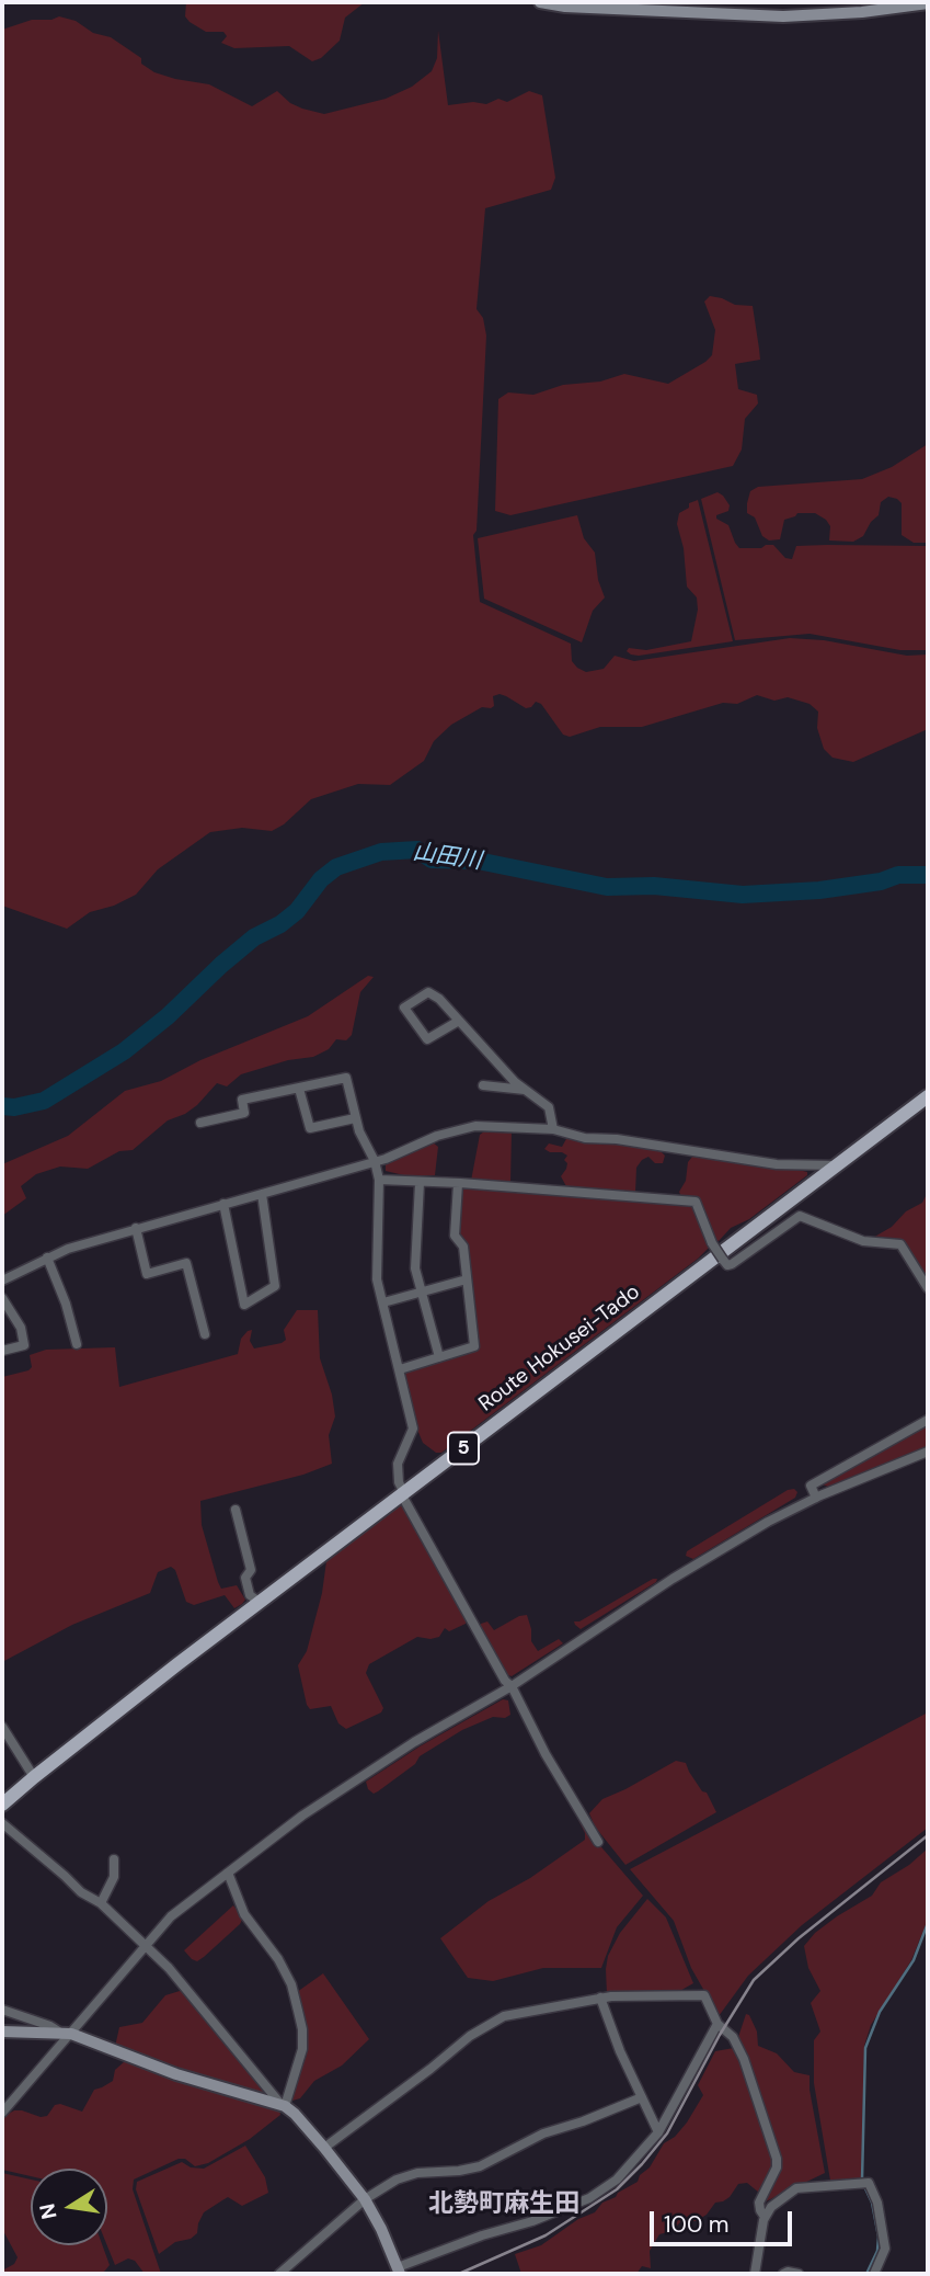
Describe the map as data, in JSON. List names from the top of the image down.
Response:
{
  "streets": {
    "main road": ["Route Hokusei-Tado", "5"]
  },
  "districts": ["北勢町麻生田"],
  "water": ["山田川"],
  "scale_bar": "100 m",
  "north": "left"
}
